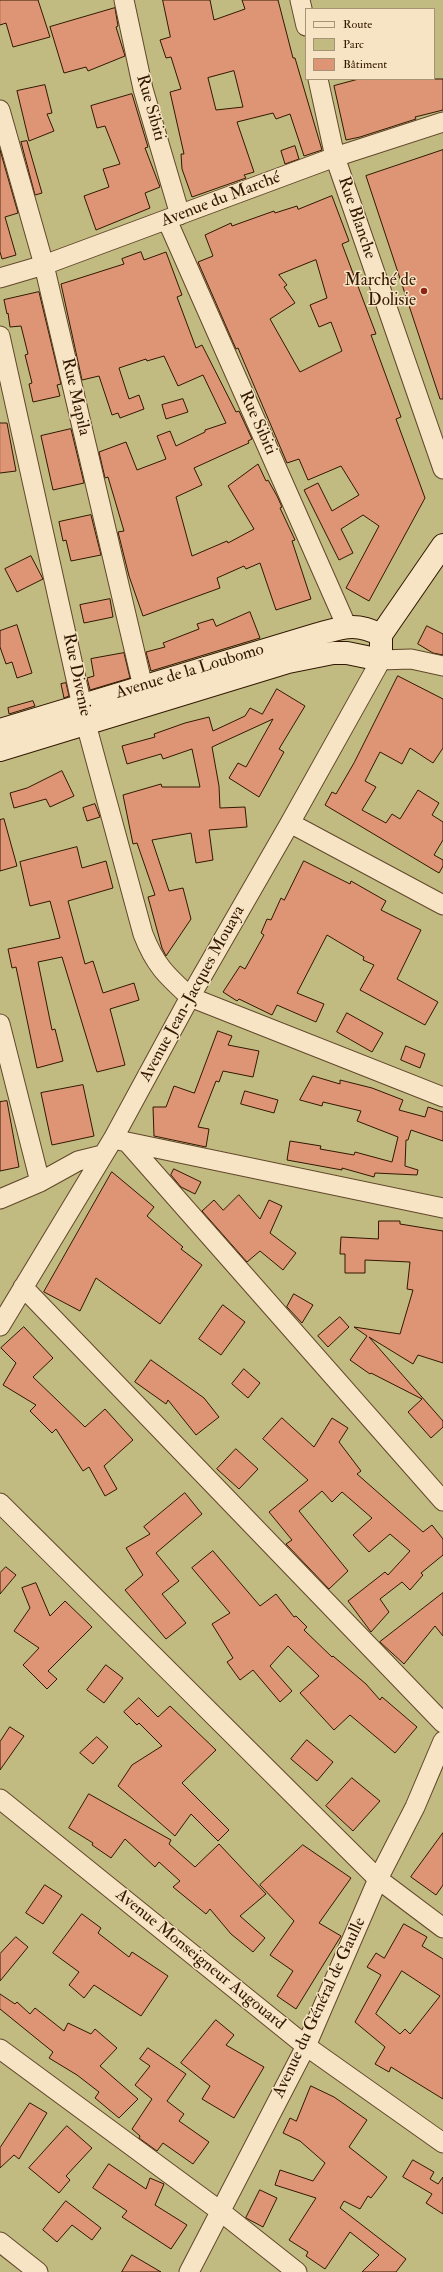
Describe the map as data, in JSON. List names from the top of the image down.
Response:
{
  "streets": {
    "street": [
      "Rue Sibiti",
      "Avenue du Marché",
      "Rue Blanche",
      "Rue Mapila",
      "Avenue de la Loubomo",
      "Rue Divenie",
      "Avenue Jean-Jacques Mouaya",
      "Avenue Monseigneur Augouard",
      "Avenue du Général de Gaulle"
    ]
  },
  "crossings": [
    ["Rue Sibiti", "Avenue du Marché"],
    ["Rue Sibiti", "Avenue de la Loubomo"],
    ["Avenue du Marché", "Rue Blanche"],
    ["Avenue du Marché", "Rue Mapila"],
    ["Rue Mapila", "Avenue de la Loubomo"],
    ["Avenue de la Loubomo", "Rue Divenie"],
    ["Avenue de la Loubomo", "Avenue Jean-Jacques Mouaya"],
    ["Rue Divenie", "Avenue Jean-Jacques Mouaya"],
    ["Avenue Monseigneur Augouard", "Avenue du Général de Gaulle"]
  ],
  "places": ["Marché de Dolisie"],
  "legend": ["Route", "Parc", "Bâtiment"]
}
